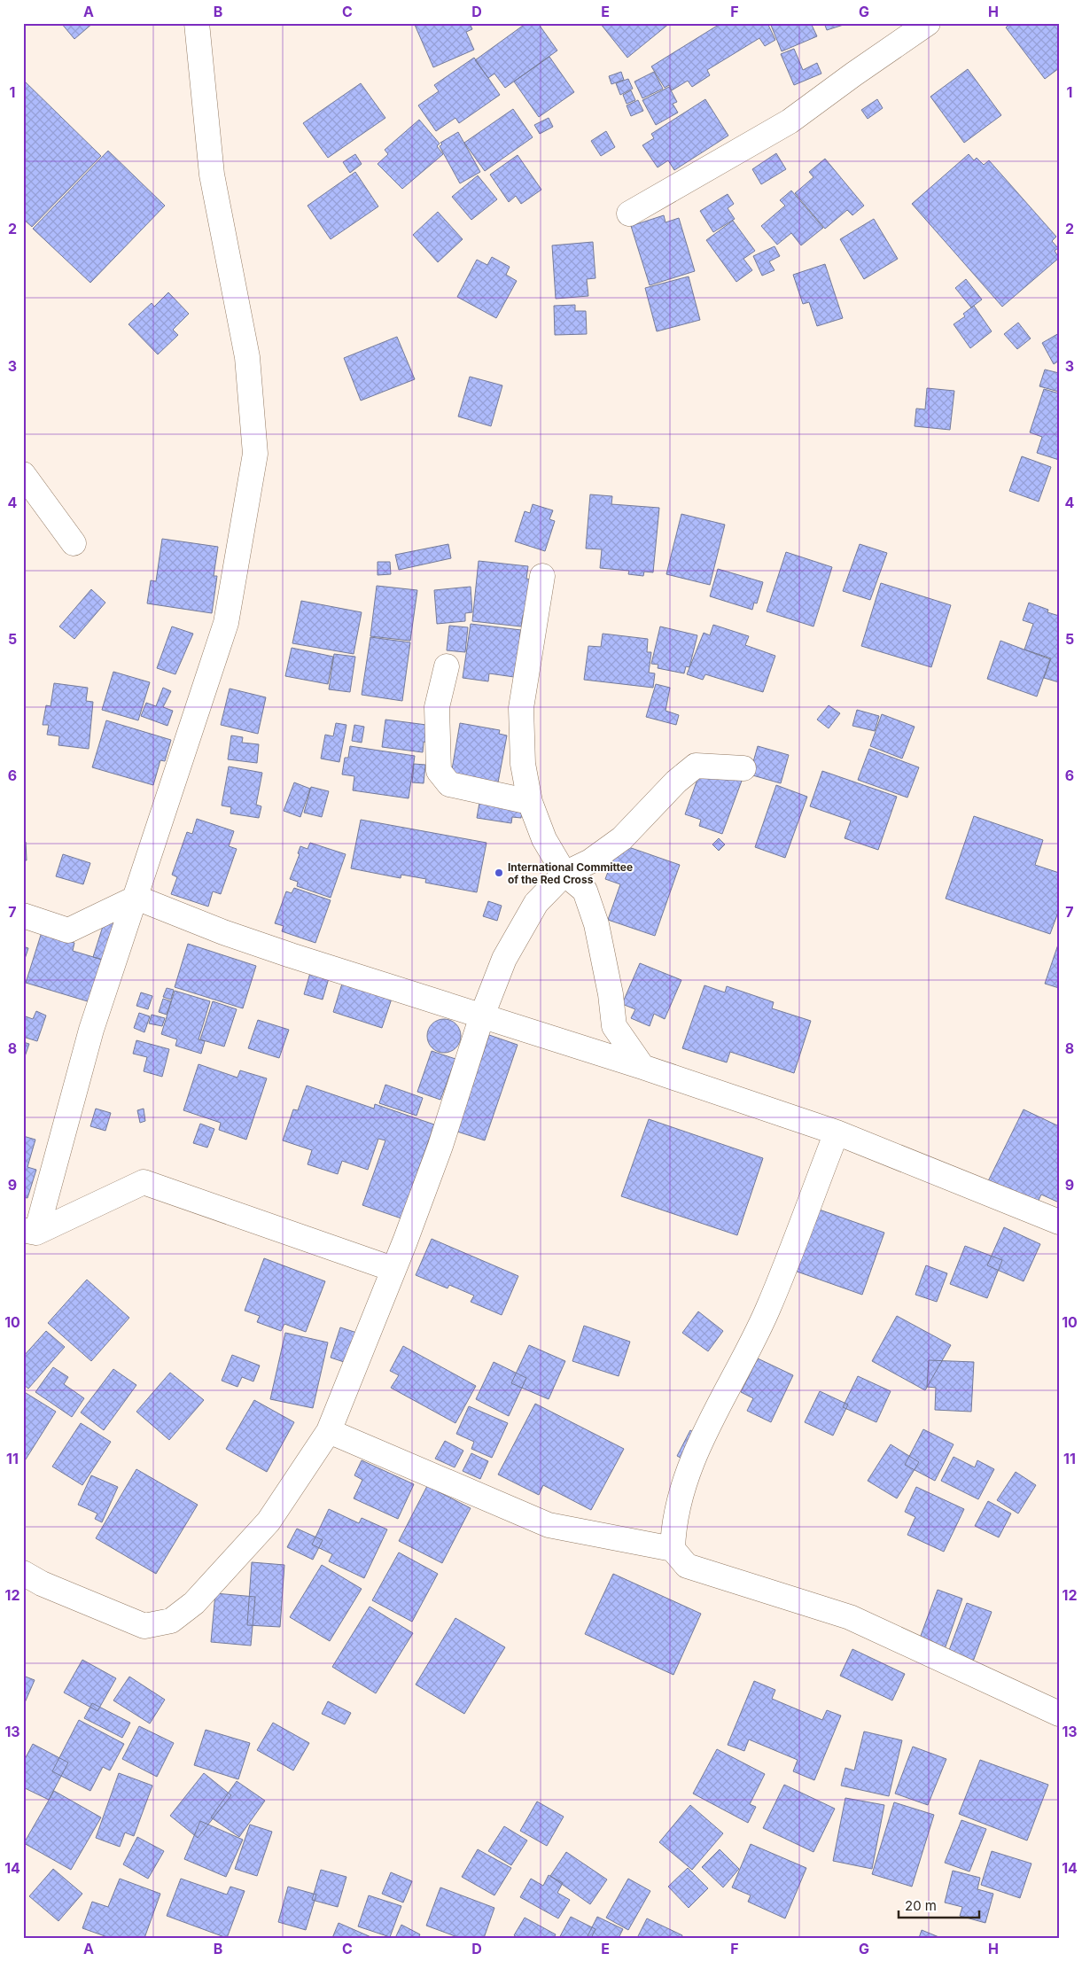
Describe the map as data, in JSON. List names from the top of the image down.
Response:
{
  "places": ["International Committee of the Red Cross"],
  "scale_bar": "20 m",
  "grid": {
    "columns": [
      "A",
      "B",
      "C",
      "D",
      "E",
      "F",
      "G",
      "H"
    ],
    "rows": [
      "1",
      "2",
      "3",
      "4",
      "5",
      "6",
      "7",
      "8",
      "9",
      "10",
      "11",
      "12",
      "13",
      "14"
    ]
  }
}
